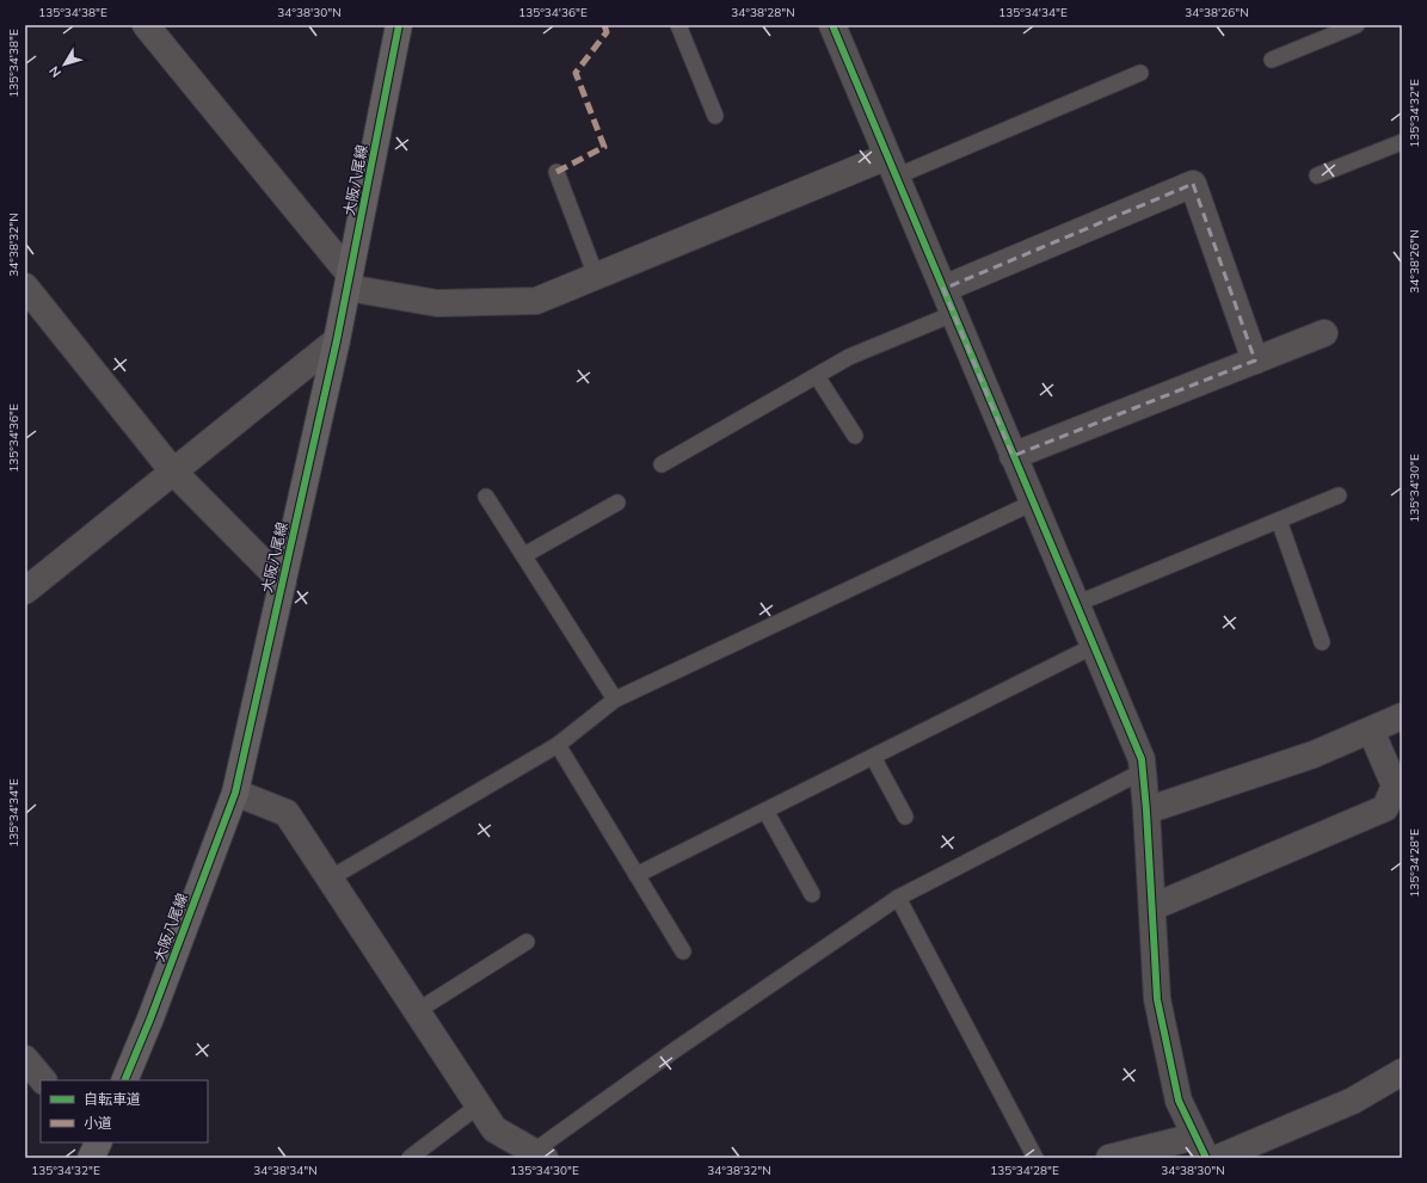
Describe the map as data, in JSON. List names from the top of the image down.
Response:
{
  "streets": {
    "main road": ["大阪八尾線"]
  },
  "legend": ["自転車道", "小道"],
  "north": "bottom left",
  "coordinates": [
    "135°34'38\"E",
    "34°38'30\"N",
    "135°34'36\"E",
    "34°38'28\"N",
    "135°34'34\"E",
    "34°38'26\"N",
    "135°34'32\"E",
    "34°38'32\"N",
    "135°34'30\"E",
    "135°34'28\"E",
    "34°38'34\"N"
  ]
}
